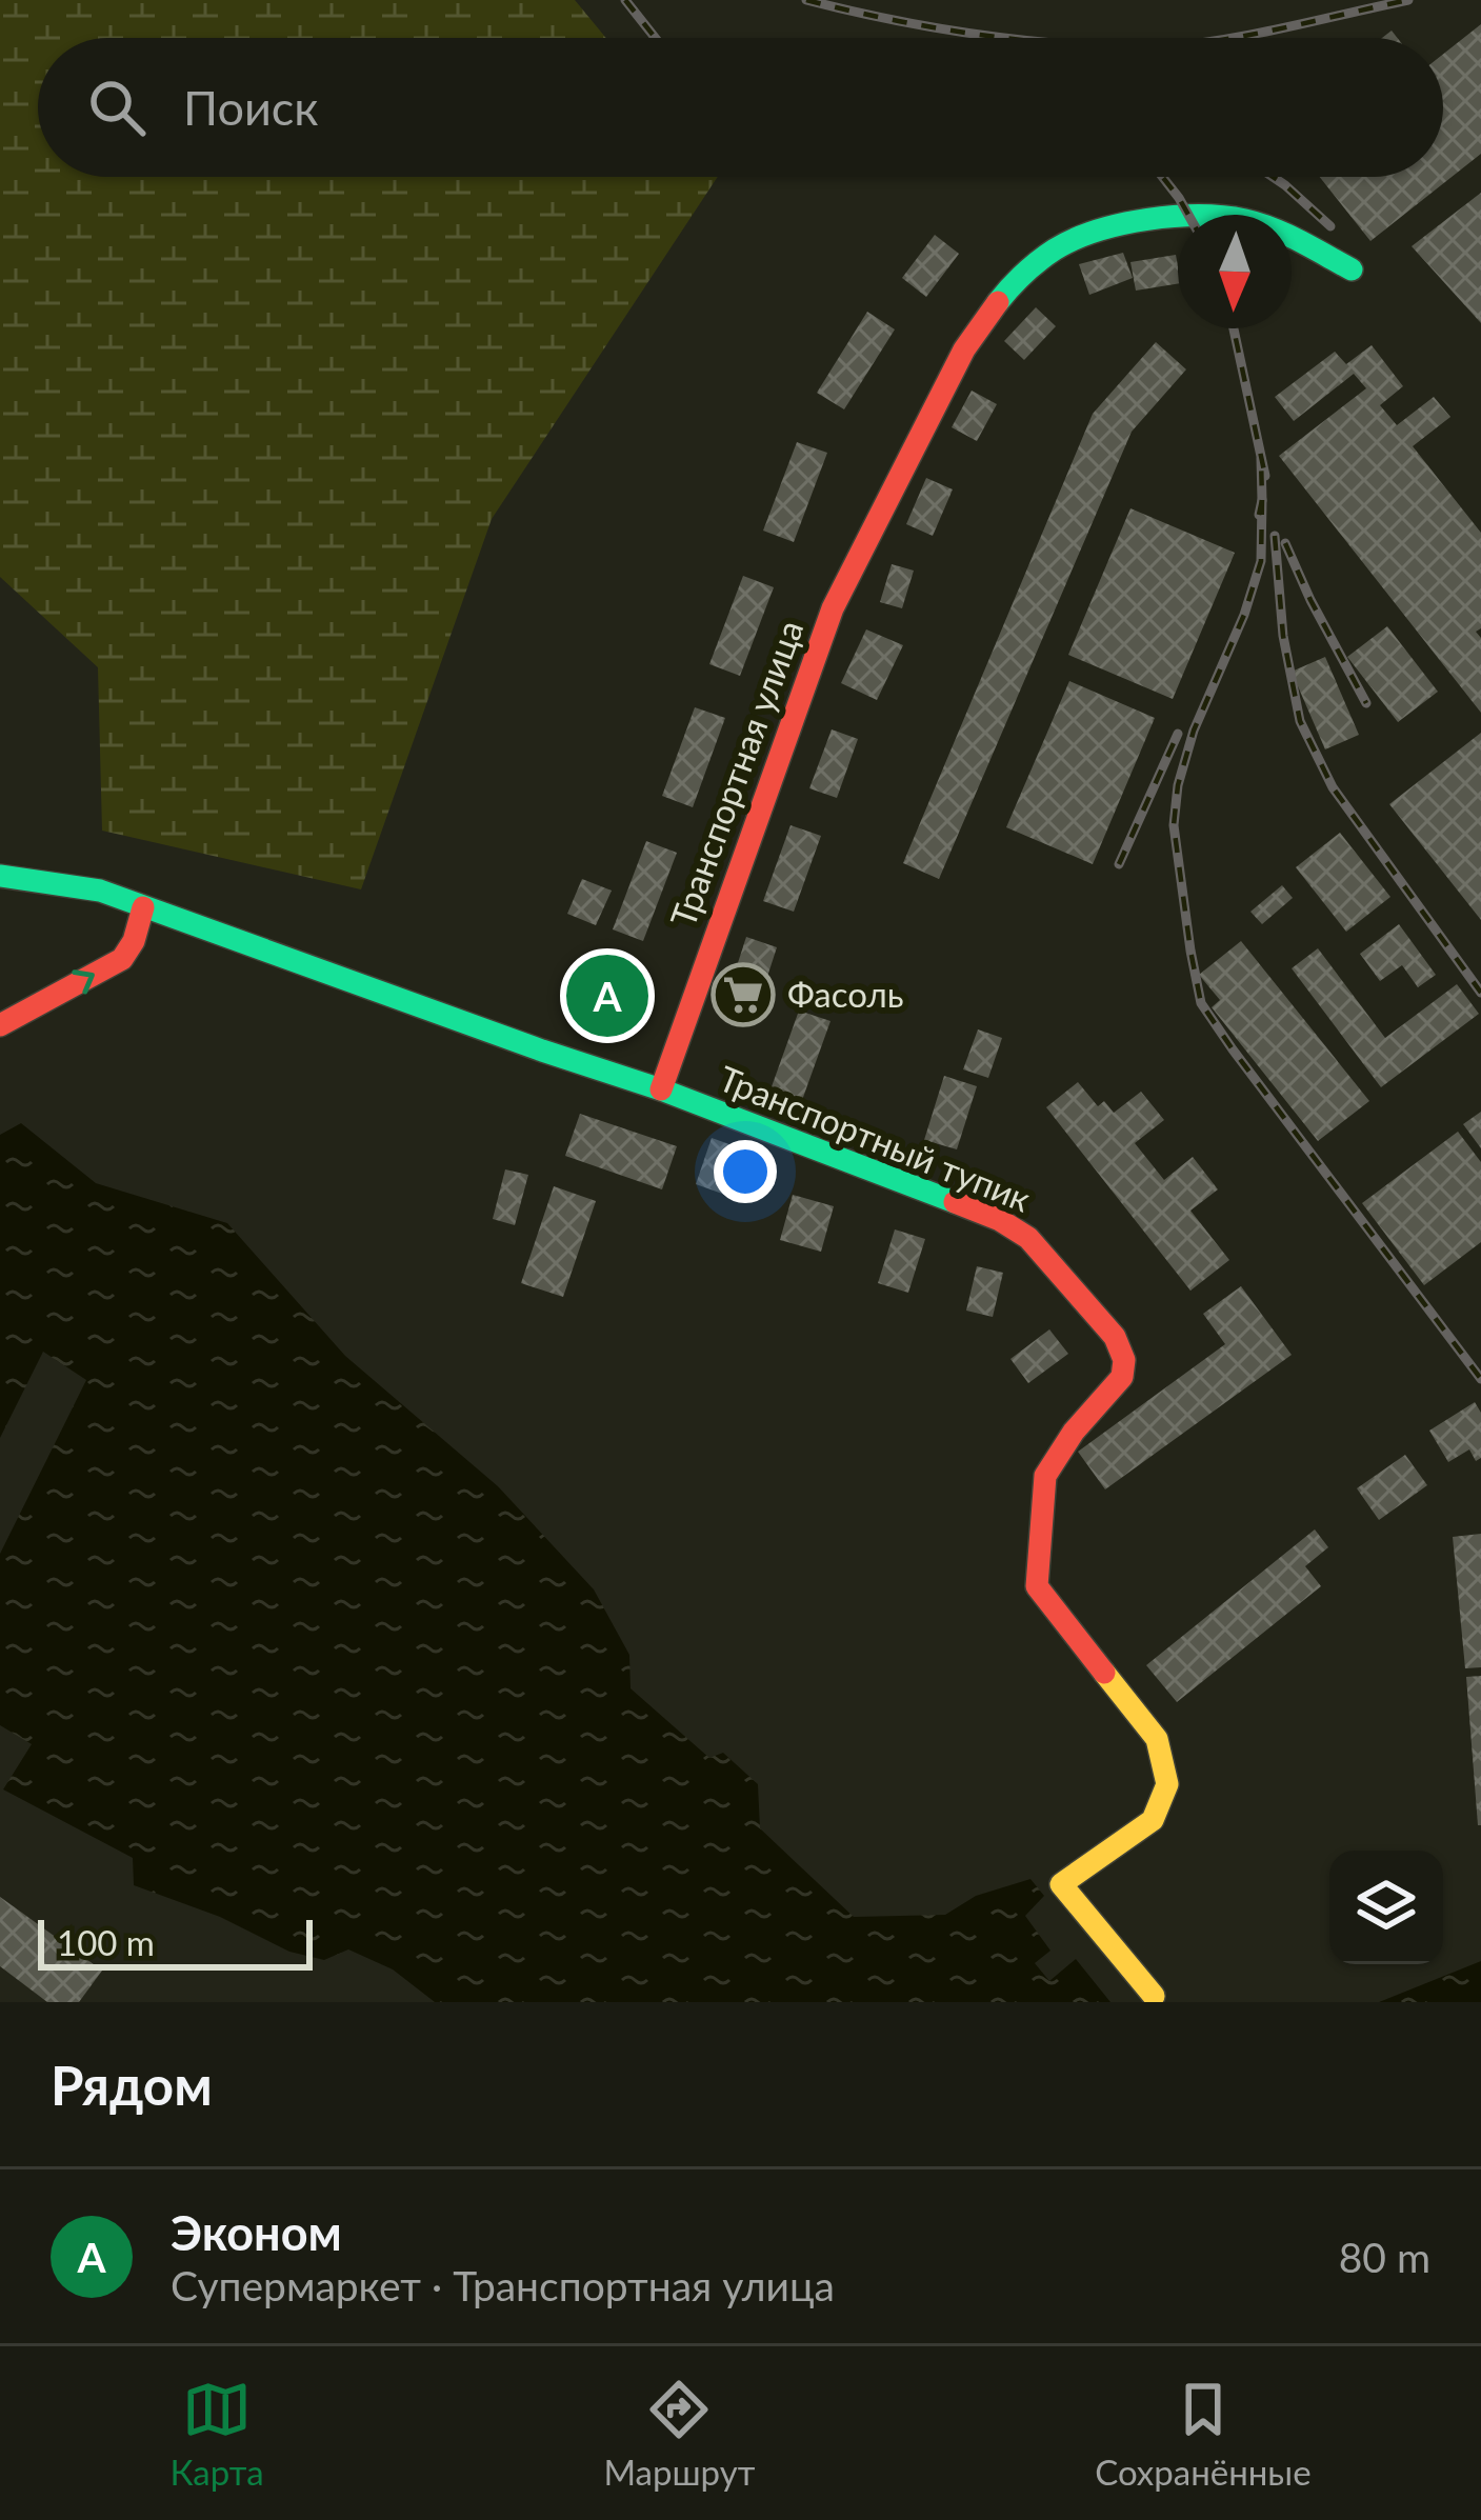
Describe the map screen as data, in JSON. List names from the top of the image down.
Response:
{
  "streets": {
    "street": ["Транспортная улица", "Транспортный тупик"]
  },
  "crossings": [
    ["Транспортная улица", "Транспортный тупик"]
  ],
  "places": {
    "supermarket": ["Фасоль"]
  },
  "scale_bar": "100 m",
  "north": "bottom",
  "page": {
    "search": "Поиск",
    "pins": "A",
    "scale": "100 m",
    "heading": "Рядом",
    "list": [
      {
        "mark": "A",
        "name": "Эконом",
        "note": "Супермаркет · Транспортная улица",
        "value": "80 m"
      }
    ],
    "nav": ["Карта", "Маршрут", "Сохранённые"]
  }
}
